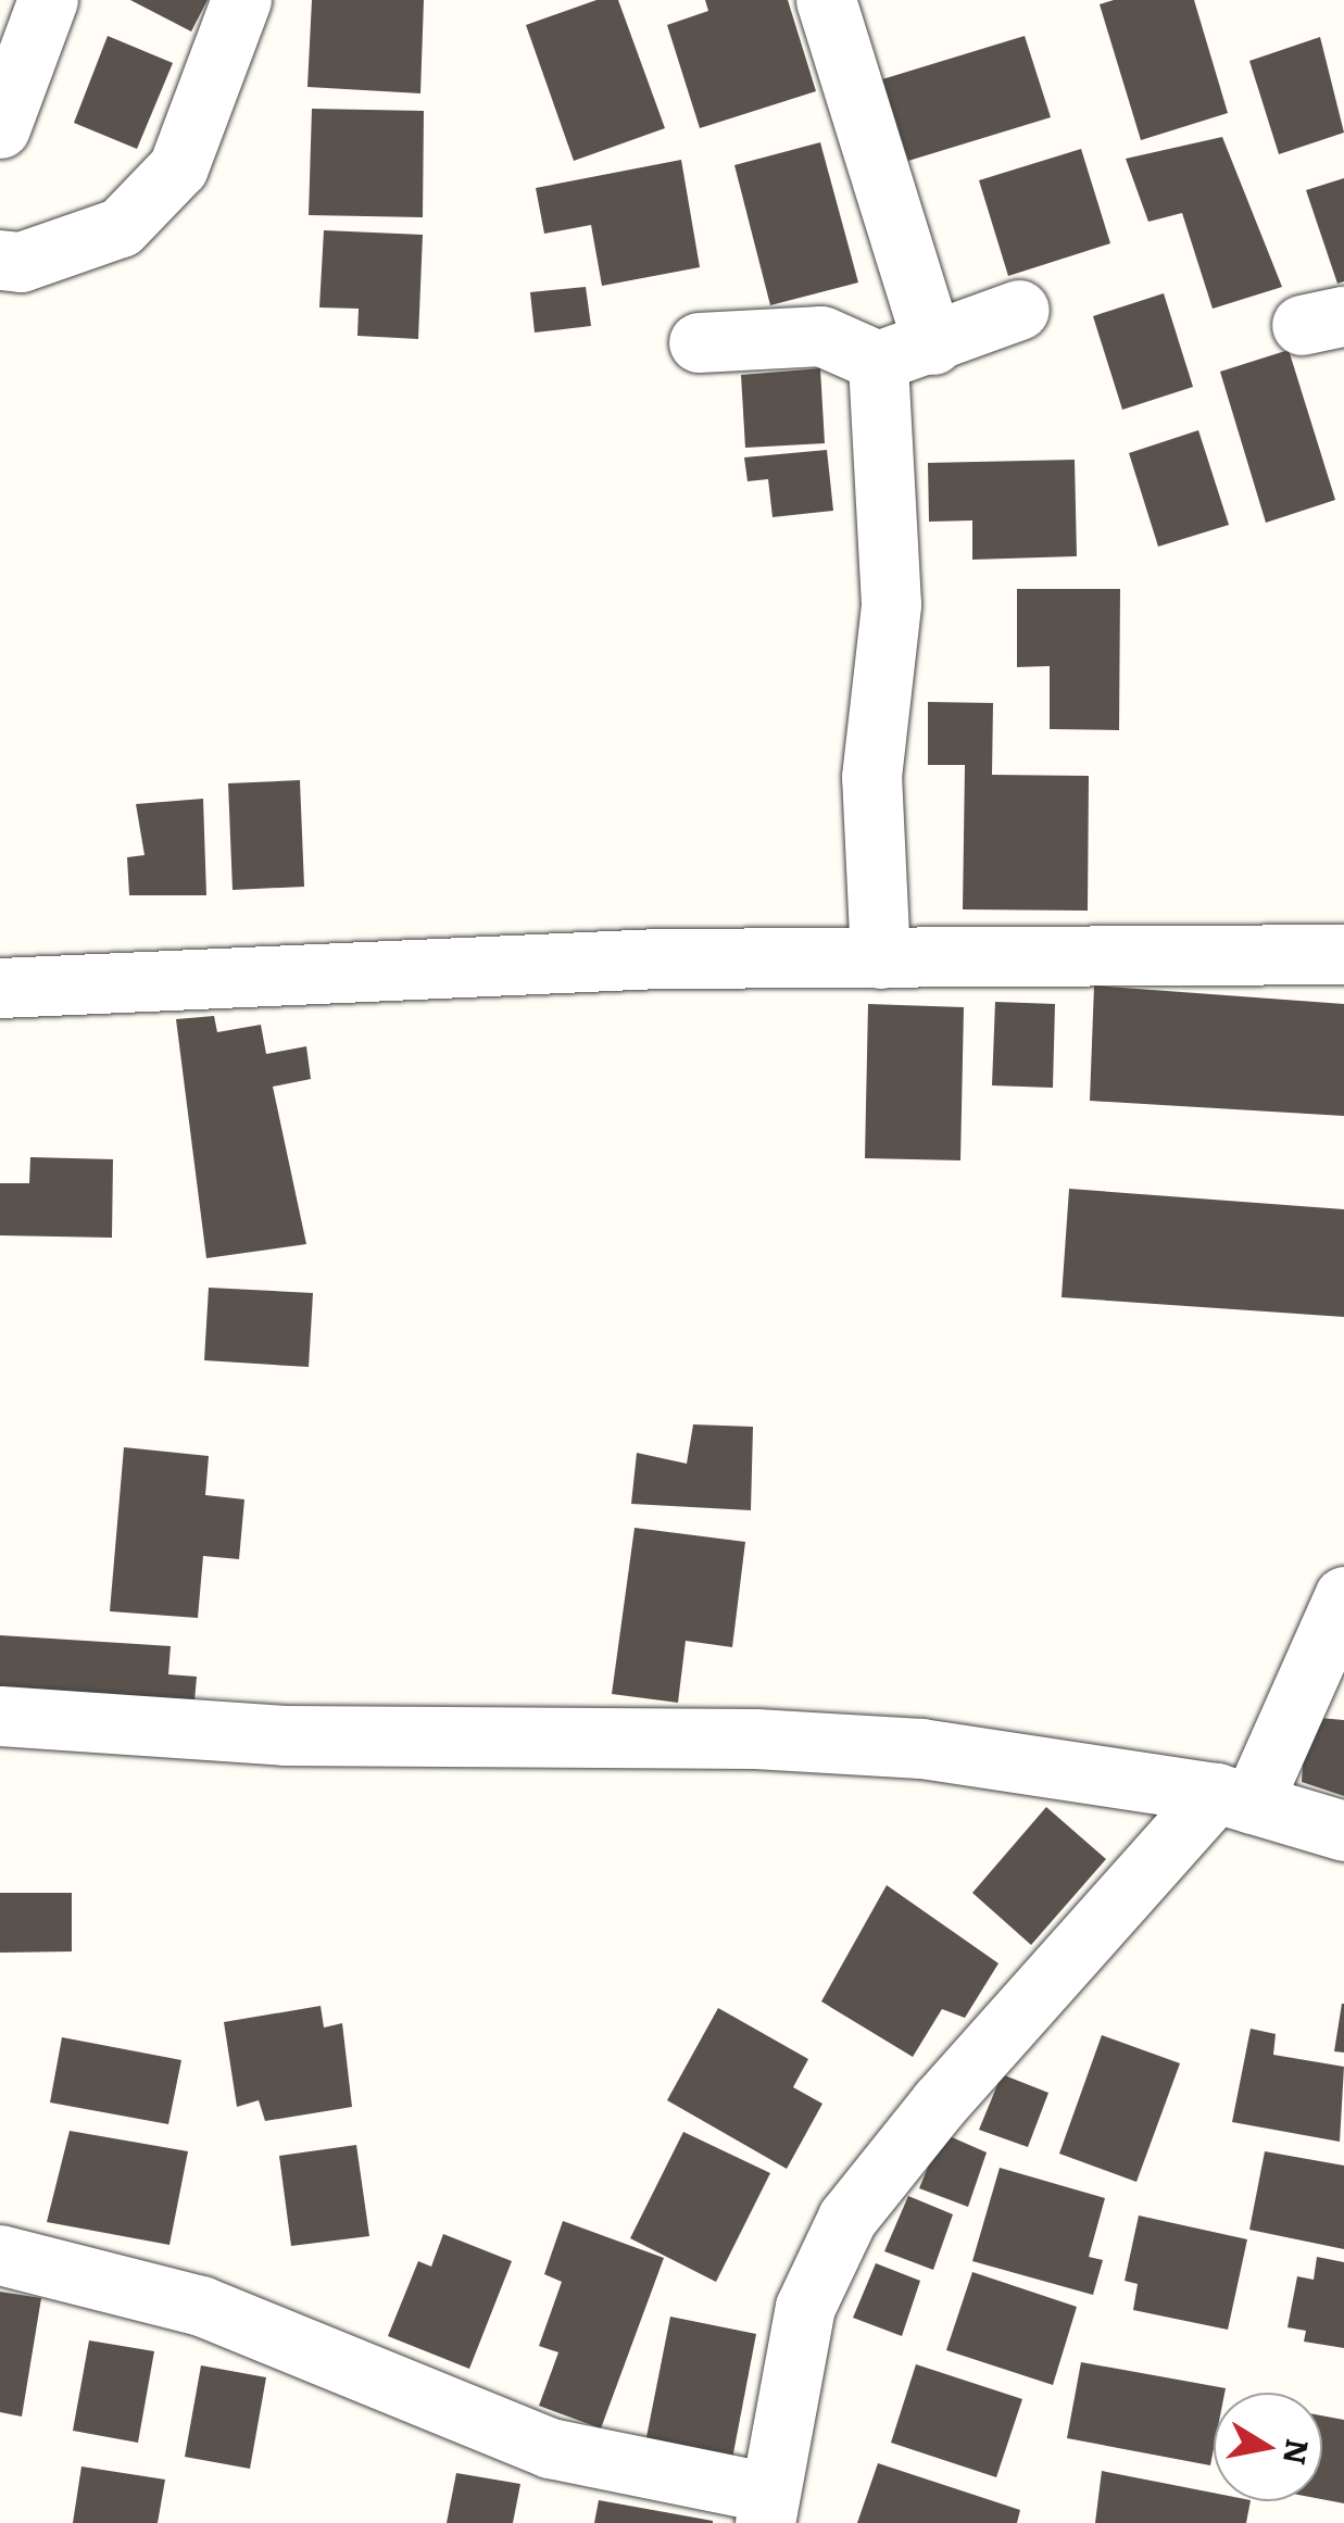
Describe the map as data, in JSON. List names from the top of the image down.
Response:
{
  "north": "right"
}
